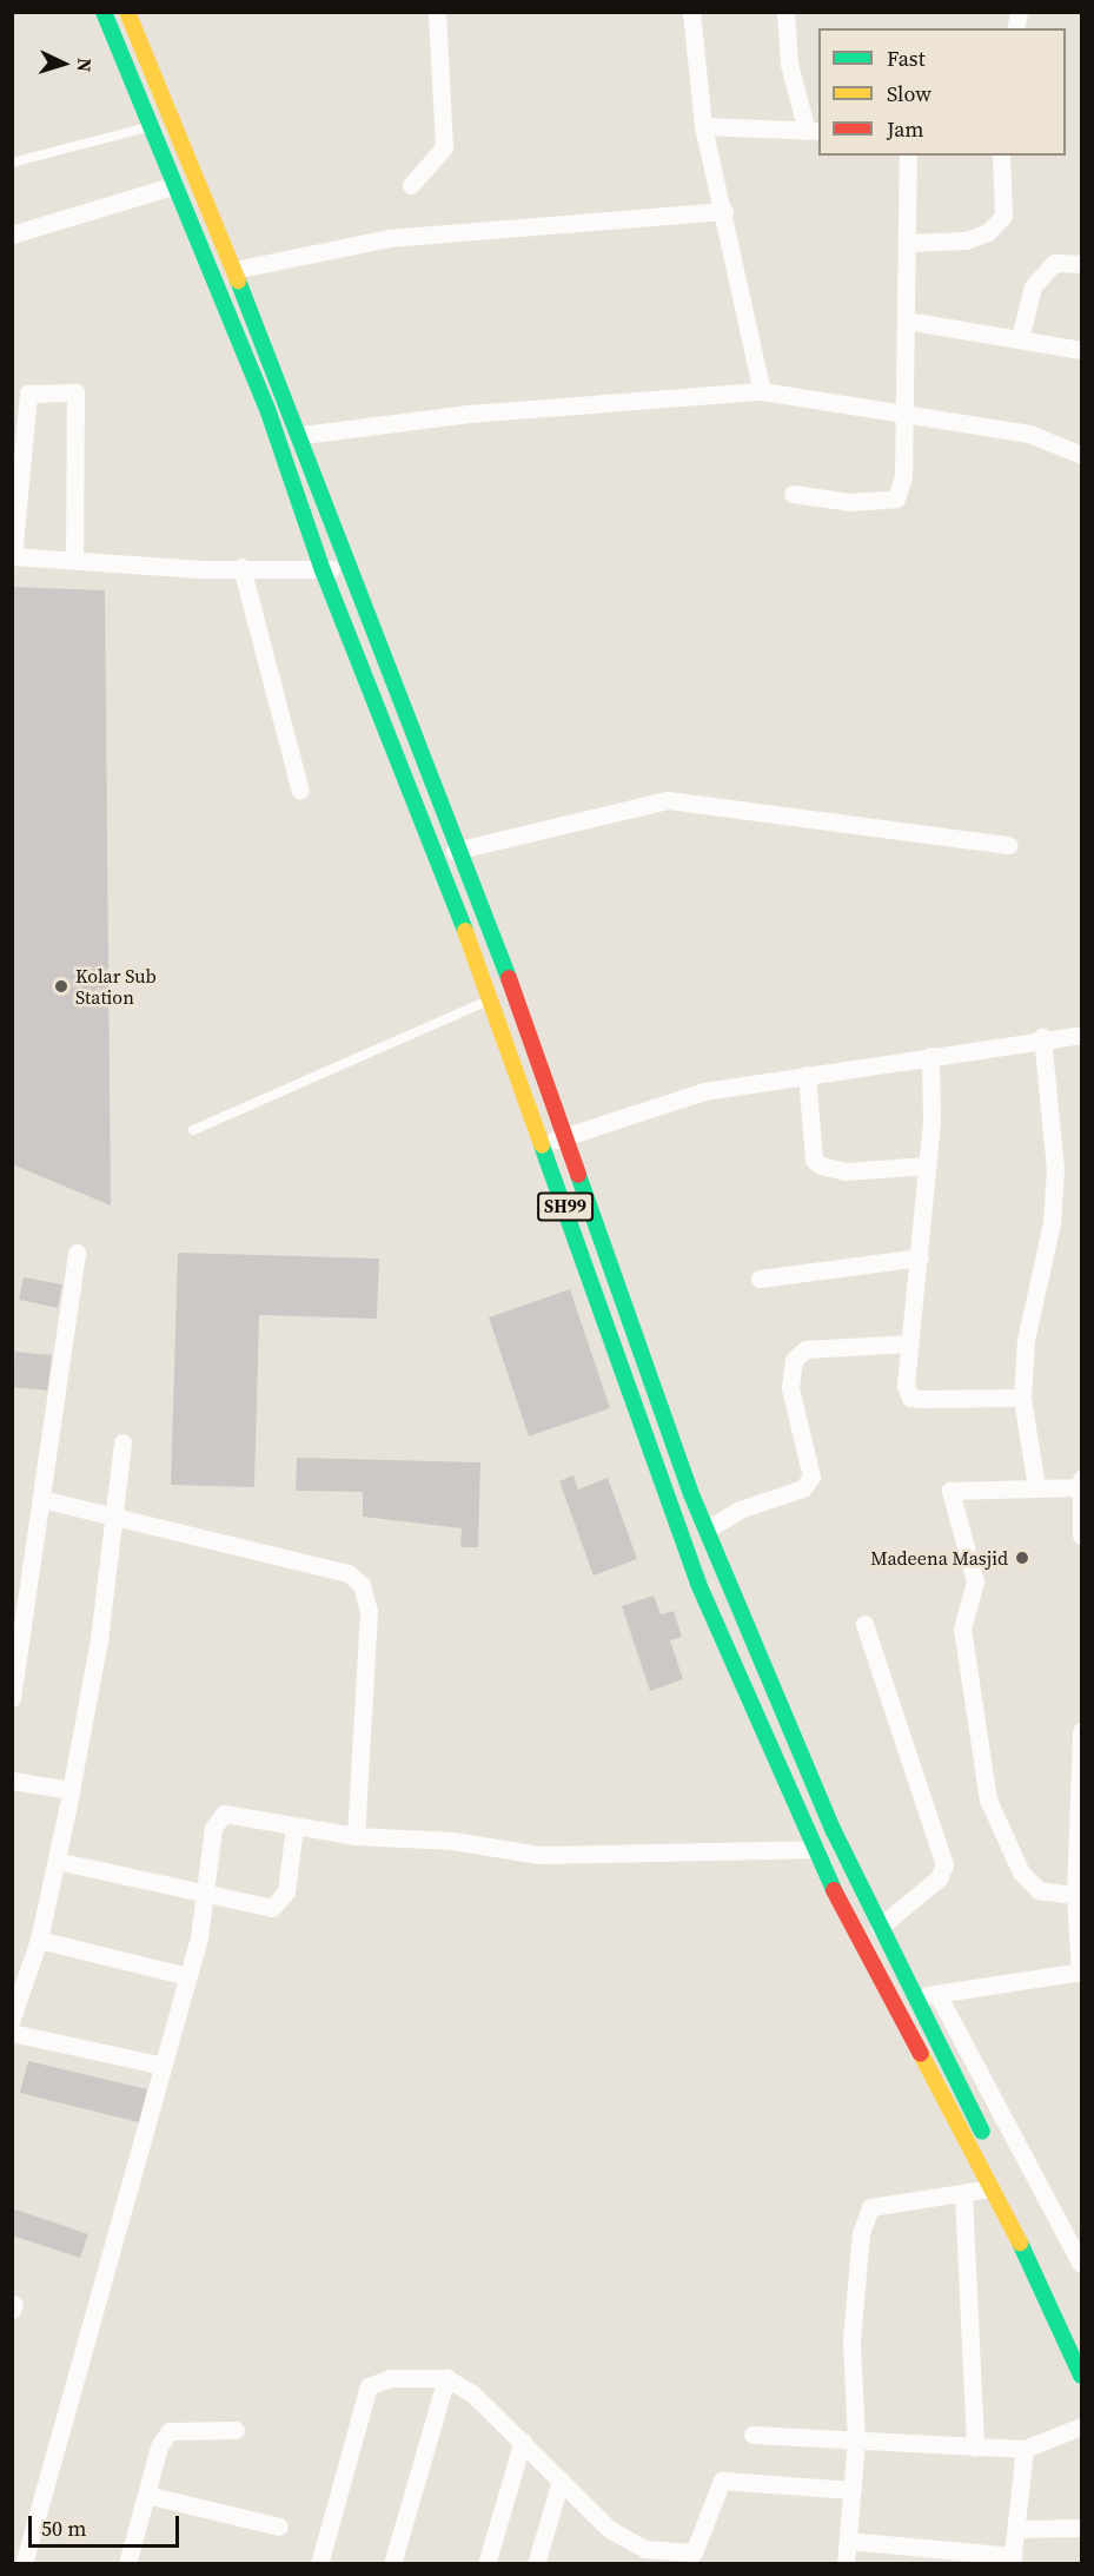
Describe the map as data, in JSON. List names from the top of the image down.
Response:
{
  "streets": {
    "main road": ["SH99"]
  },
  "places": ["Kolar Sub Station", "Madeena Masjid"],
  "legend": ["Fast", "Slow", "Jam"],
  "scale_bar": "50 m",
  "north": "right"
}
